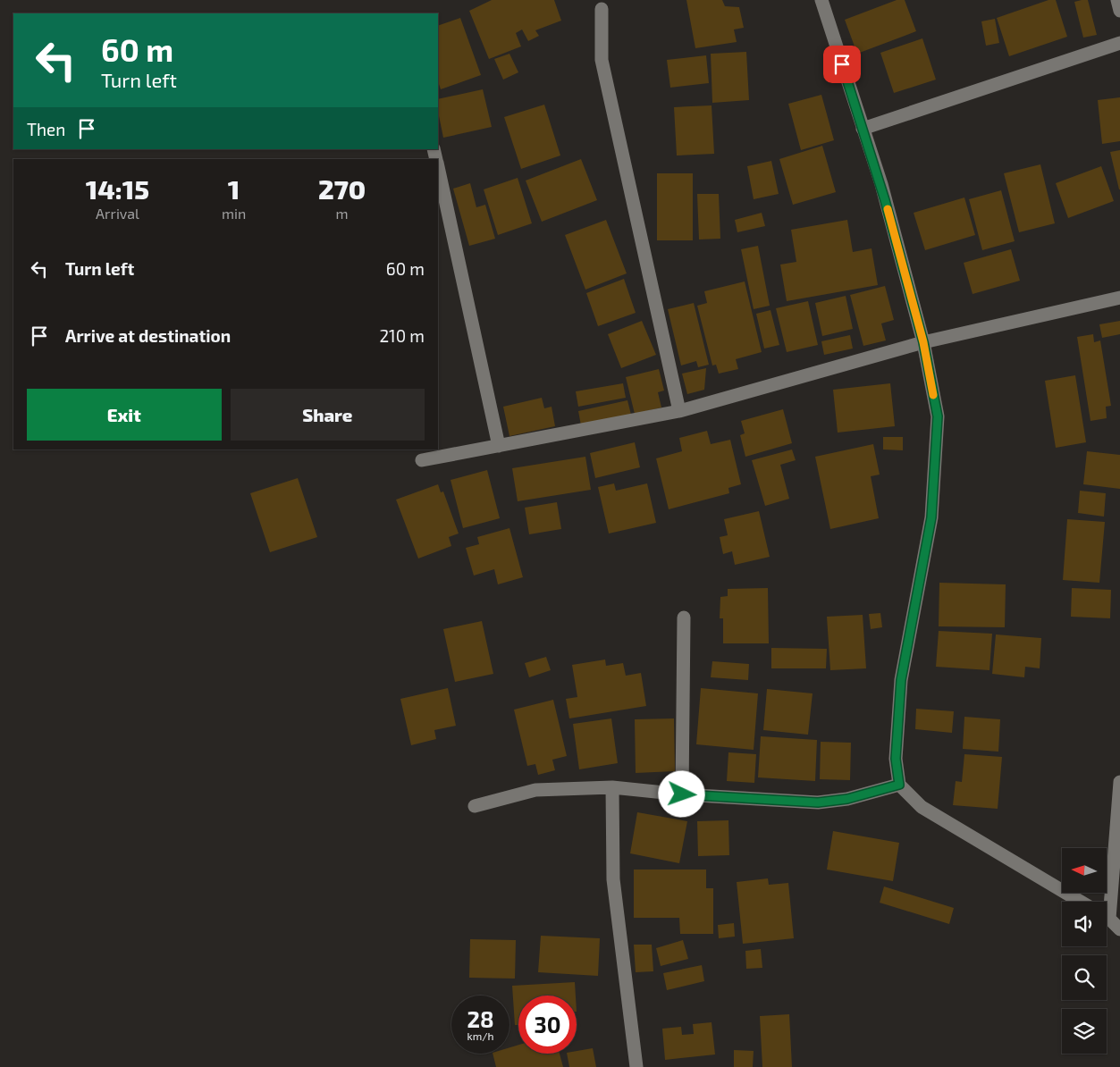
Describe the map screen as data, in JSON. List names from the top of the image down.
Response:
{
  "north": "left",
  "page": {
    "turn": ["60 m", "Turn left"],
    "then": "Then",
    "eta": [
      "14:15",
      "Arrival",
      "1",
      "min",
      "270",
      "m"
    ],
    "list": [
      {
        "name": "Turn left",
        "value": "60 m"
      },
      {
        "name": "Arrive at destination",
        "value": "210 m"
      }
    ],
    "buttons": ["Exit", "Share"],
    "speed": "28 km/h",
    "limit": "30"
  }
}
